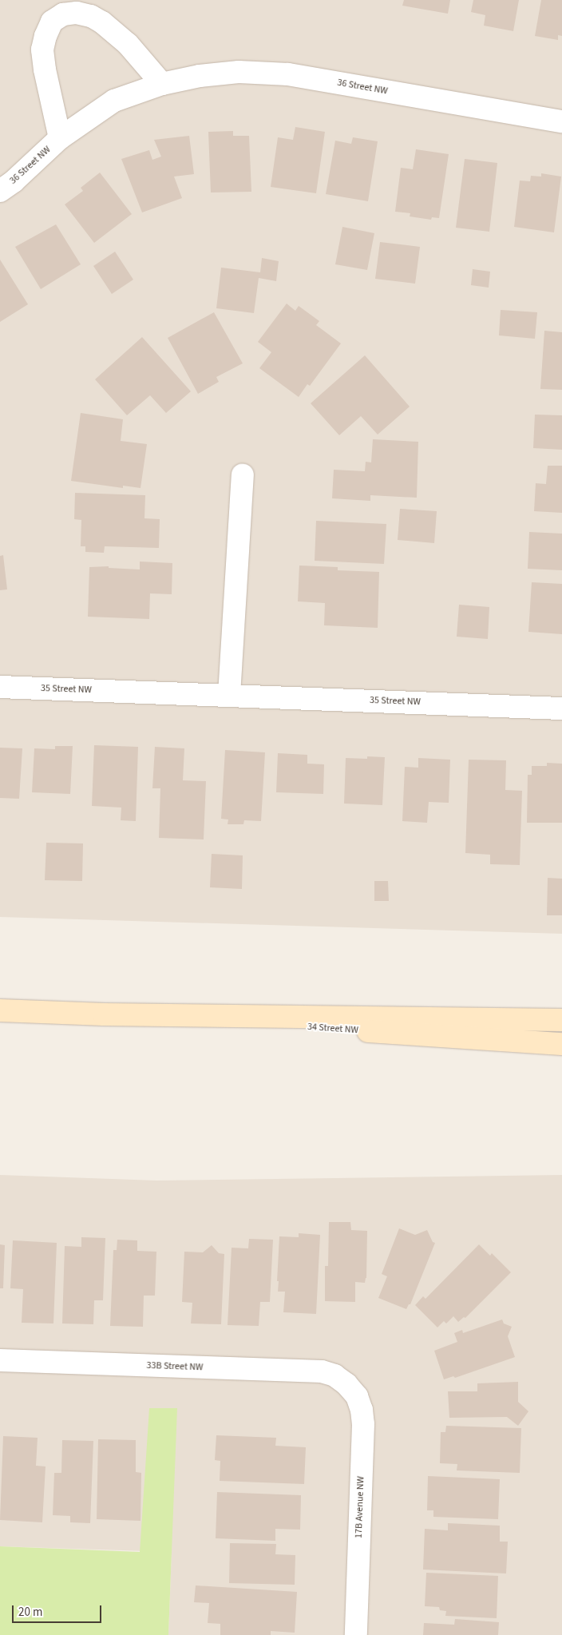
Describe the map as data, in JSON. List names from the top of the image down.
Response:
{
  "streets": {
    "main road": ["34 Street NW"],
    "street": [
      "36 Street NW",
      "35 Street NW",
      "33B Street NW",
      "17B Avenue NW"
    ]
  },
  "crossings": [
    ["33B Street NW", "17B Avenue NW"]
  ],
  "scale_bar": "20 m"
}
